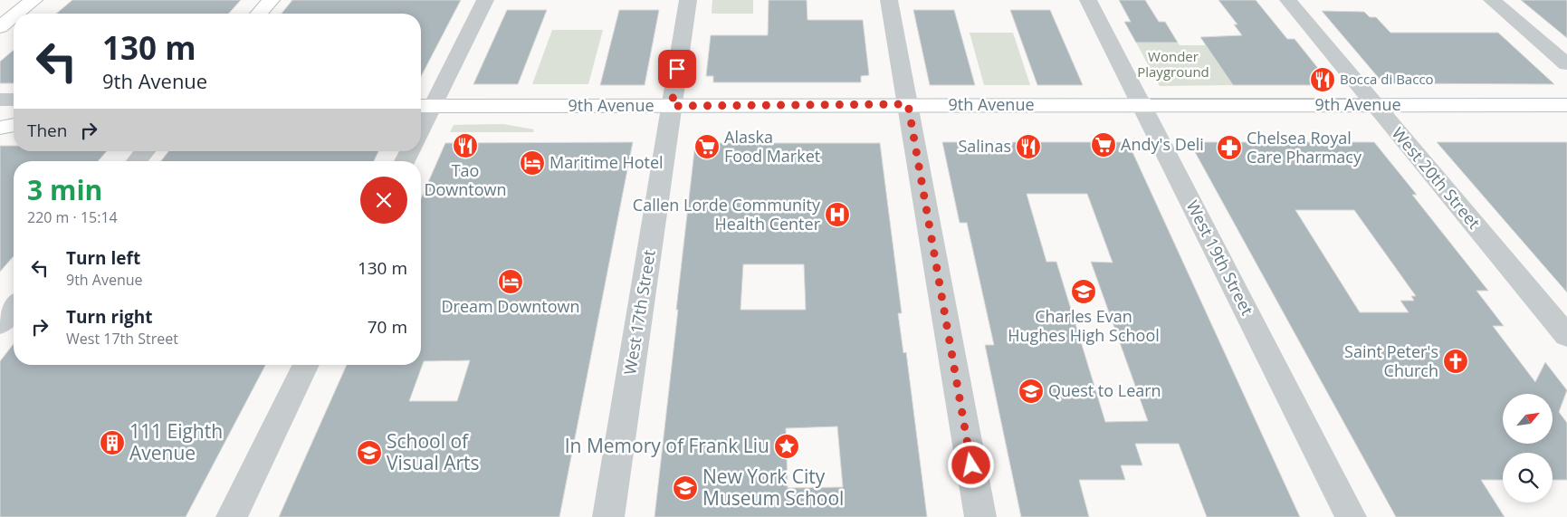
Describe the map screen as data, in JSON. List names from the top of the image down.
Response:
{
  "streets": {
    "main road": ["9th Avenue"],
    "street": ["West 20th Street", "West 19th Street", "West 17th Street"]
  },
  "crossings": [
    ["9th Avenue", "West 20th Street"],
    ["9th Avenue", "West 19th Street"],
    ["9th Avenue", "West 17th Street"]
  ],
  "parks": ["Wonder Playground"],
  "places": {
    "restaurant": ["Bocca di Bacco", "Tao Downtown", "Salinas"],
    "supermarket": ["Andy's Deli", "Alaska Food Market"],
    "pharmacy": ["Chelsea Royal Care Pharmacy"],
    "hotel": ["Maritime Hotel", "Dream Downtown"],
    "hospital": ["Callen Lorde Community Health Center"],
    "school or university": [
      "Charles Evan Hughes High School",
      "Quest to Learn",
      "School of Visual Arts",
      "New York City Museum School"
    ],
    "church": ["Saint Peter's Church"],
    "building": ["111 Eighth Avenue"],
    "place": ["In Memory of Frank Liu"]
  },
  "north": "top right",
  "page": {
    "turn": ["130 m", "9th Avenue"],
    "then": "Then",
    "heading": ["3 min", "220 m · 15:14"],
    "list": [
      {
        "name": "Turn left",
        "note": "9th Avenue",
        "value": "130 m"
      },
      {
        "name": "Turn right",
        "note": "West 17th Street",
        "value": "70 m"
      }
    ]
  }
}
